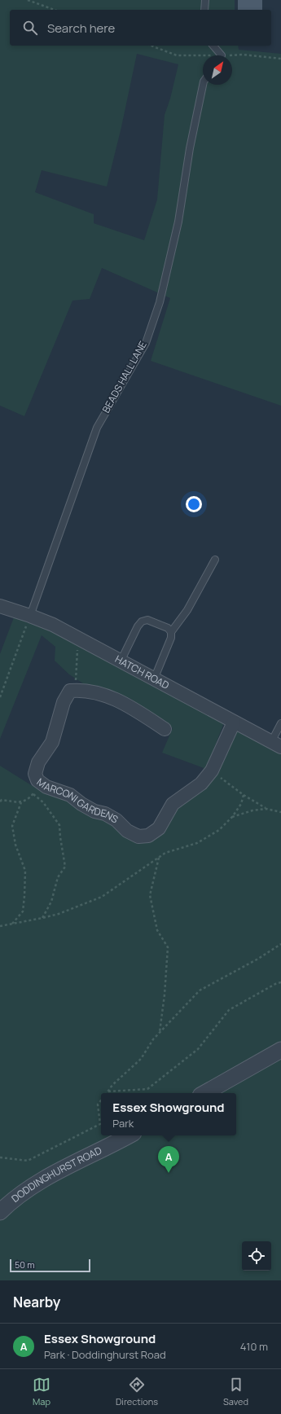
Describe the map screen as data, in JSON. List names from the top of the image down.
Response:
{
  "streets": {
    "street": ["HATCH ROAD", "MARCONI GARDENS", "DODDINGHURST ROAD"],
    "lane": ["BEADS HALL LANE"]
  },
  "crossings": [
    ["BEADS HALL LANE", "HATCH ROAD"],
    ["HATCH ROAD", "MARCONI GARDENS"]
  ],
  "scale_bar": "50 m",
  "north": "top right",
  "page": {
    "search": "Search here",
    "popup": ["Essex Showground", "Park"],
    "pins": "A",
    "scale": "50 m",
    "heading": "Nearby",
    "list": [
      {
        "mark": "A",
        "name": "Essex Showground",
        "note": "Park · Doddinghurst Road",
        "value": "410 m"
      }
    ],
    "nav": ["Map", "Directions", "Saved"]
  }
}
